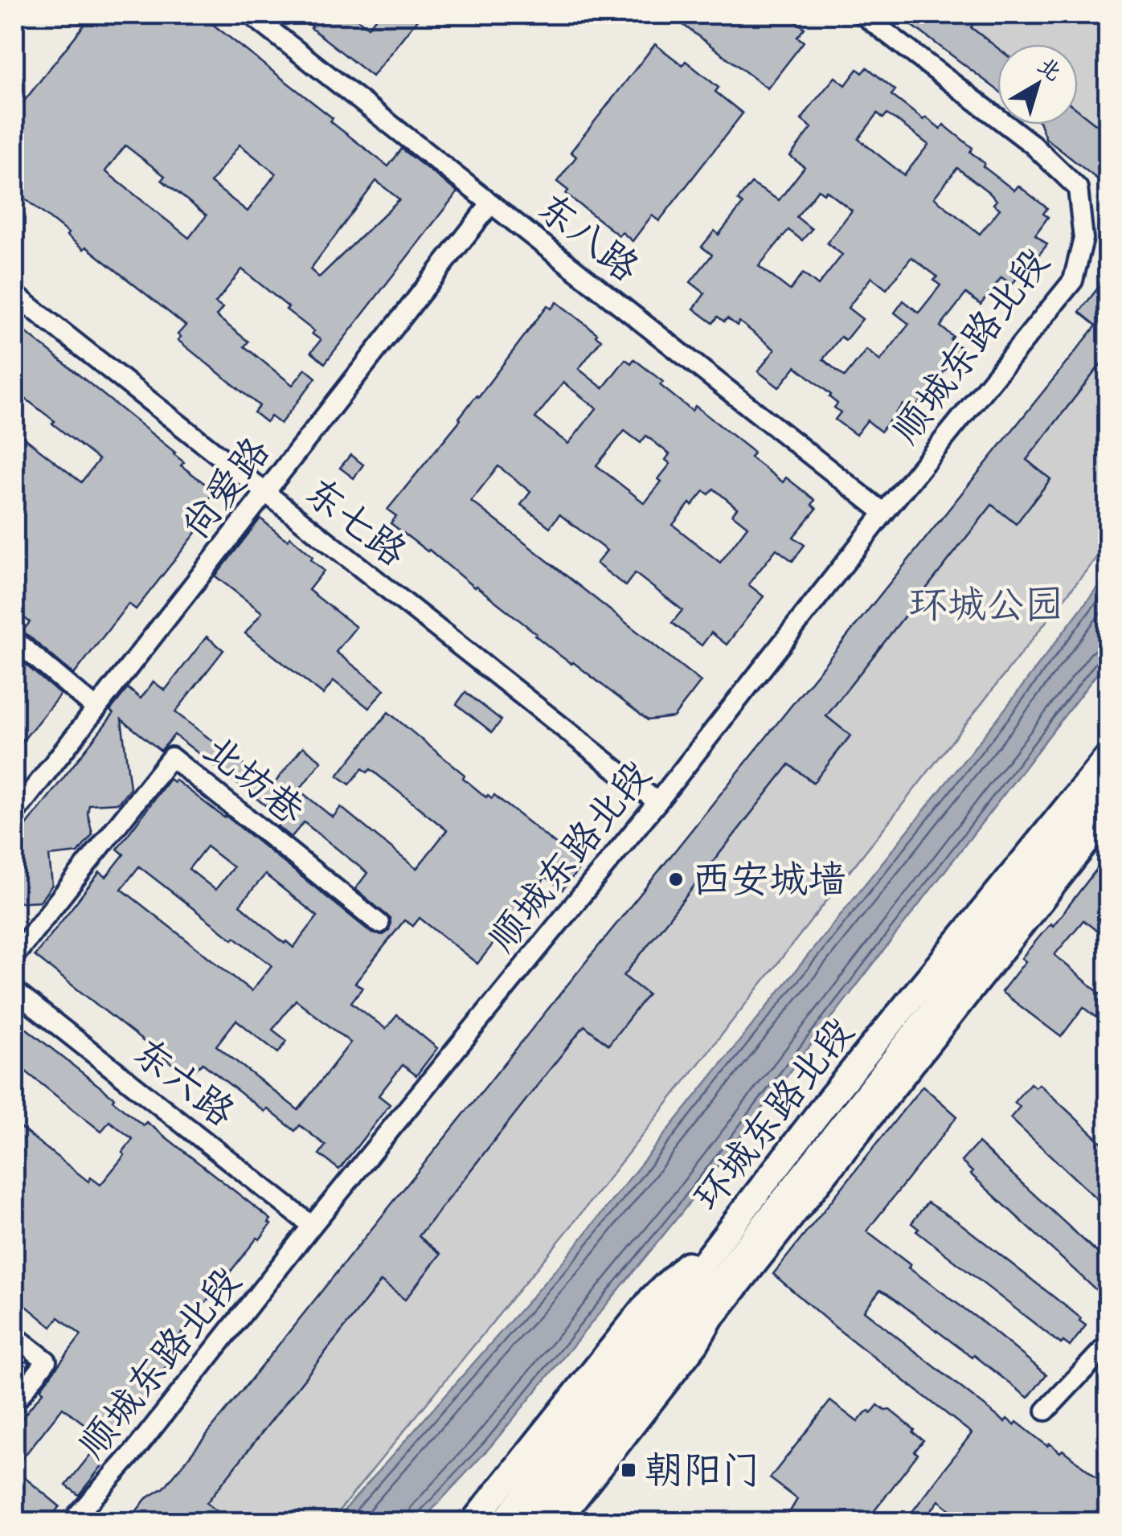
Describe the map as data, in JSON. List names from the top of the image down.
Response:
{
  "streets": {
    "main road": ["环城东路北段"],
    "street": [
      "东八路",
      "顺城东路北段",
      "尚爱路",
      "东七路",
      "北坊巷",
      "东六路"
    ]
  },
  "crossings": [
    ["东八路", "顺城东路北段"],
    ["东八路", "尚爱路"],
    ["顺城东路北段", "东七路"],
    ["顺城东路北段", "东六路"],
    ["尚爱路", "东七路"]
  ],
  "parks": ["环城公园"],
  "places": {
    "other": ["西安城墙"],
    "transit": ["朝阳门"]
  },
  "north": "top right"
}
